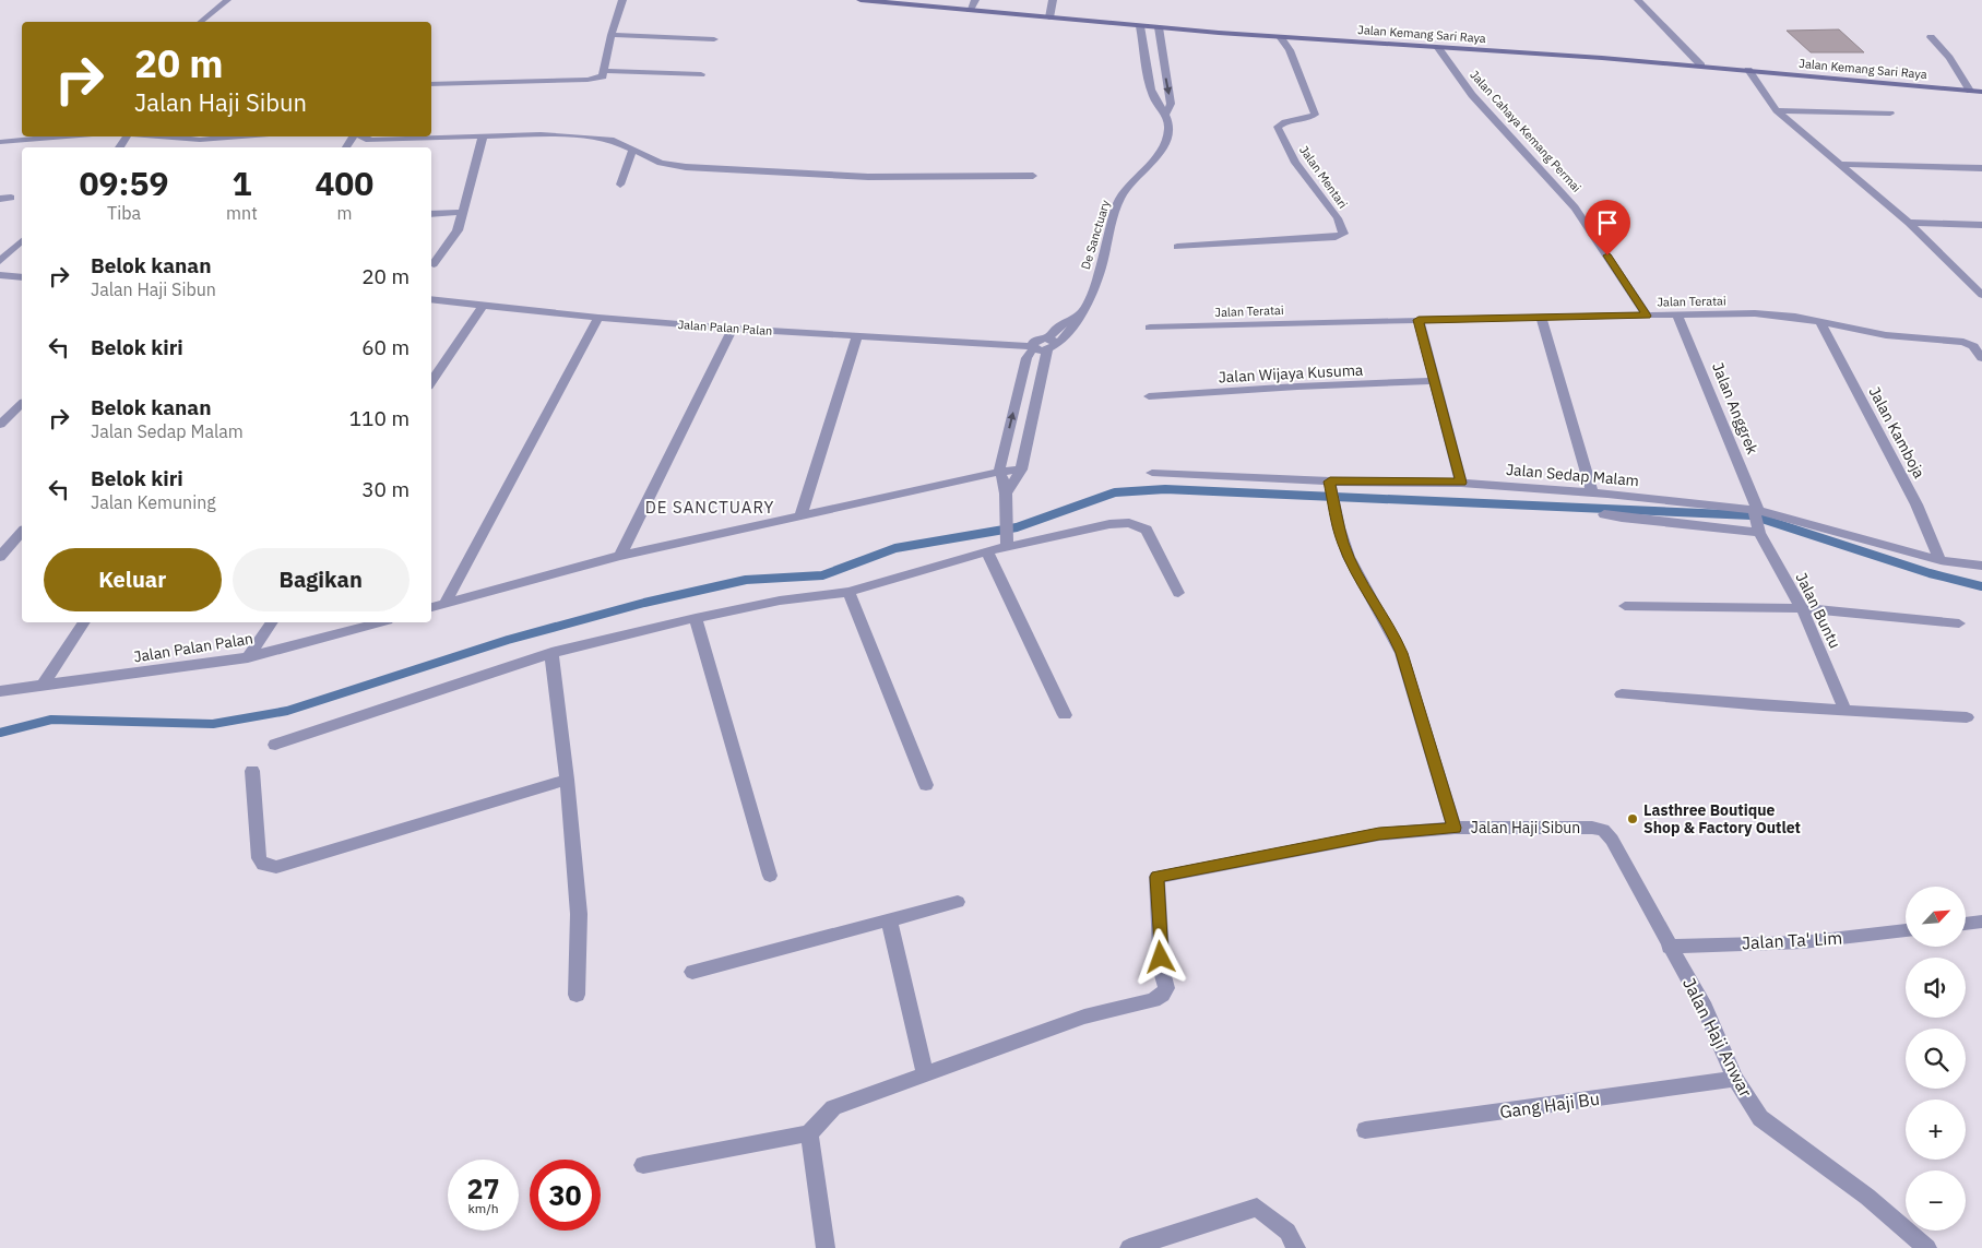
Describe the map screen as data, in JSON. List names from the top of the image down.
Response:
{
  "streets": {
    "main road": ["Jalan Kemang Sari Raya"],
    "street": [
      "Jalan Cahaya Kemang Permai",
      "Jalan Mentari",
      "De Sanctuary",
      "Jalan Teratai",
      "Jalan Palan Palan",
      "Jalan Wijaya Kusuma",
      "Jalan Anggrek",
      "Jalan Kamboja",
      "Jalan Sedap Malam",
      "Jalan Buntu",
      "Jalan Haji Sibun",
      "Jalan Ta' Lim",
      "Jalan Haji Anwar",
      "Gang Haji Bu"
    ]
  },
  "crossings": [
    ["Jalan Kemang Sari Raya", "Jalan Cahaya Kemang Permai"],
    ["Jalan Kemang Sari Raya", "Jalan Mentari"],
    ["Jalan Kemang Sari Raya", "De Sanctuary"],
    ["Jalan Cahaya Kemang Permai", "Jalan Teratai"],
    ["De Sanctuary", "Jalan Palan Palan"],
    ["Jalan Teratai", "Jalan Anggrek"],
    ["Jalan Teratai", "Jalan Kamboja"],
    ["Jalan Anggrek", "Jalan Sedap Malam"],
    ["Jalan Anggrek", "Jalan Buntu"],
    ["Jalan Kamboja", "Jalan Sedap Malam"],
    ["Jalan Haji Sibun", "Jalan Haji Anwar"],
    ["Jalan Ta' Lim", "Jalan Haji Anwar"],
    ["Jalan Haji Anwar", "Gang Haji Bu"]
  ],
  "districts": ["DE SANCTUARY"],
  "places": ["Lasthree Boutique Shop & Factory Outlet"],
  "north": "top right",
  "page": {
    "turn": ["20 m", "Jalan Haji Sibun"],
    "eta": [
      "09:59",
      "Tiba",
      "1",
      "mnt",
      "400",
      "m"
    ],
    "list": [
      {
        "name": "Belok kanan",
        "note": "Jalan Haji Sibun",
        "value": "20 m"
      },
      {
        "name": "Belok kiri",
        "value": "60 m"
      },
      {
        "name": "Belok kanan",
        "note": "Jalan Sedap Malam",
        "value": "110 m"
      },
      {
        "name": "Belok kiri",
        "note": "Jalan Kemuning",
        "value": "30 m"
      }
    ],
    "buttons": ["Keluar", "Bagikan"],
    "map_buttons": ["+", "−"],
    "speed": "27 km/h",
    "limit": "30"
  }
}
